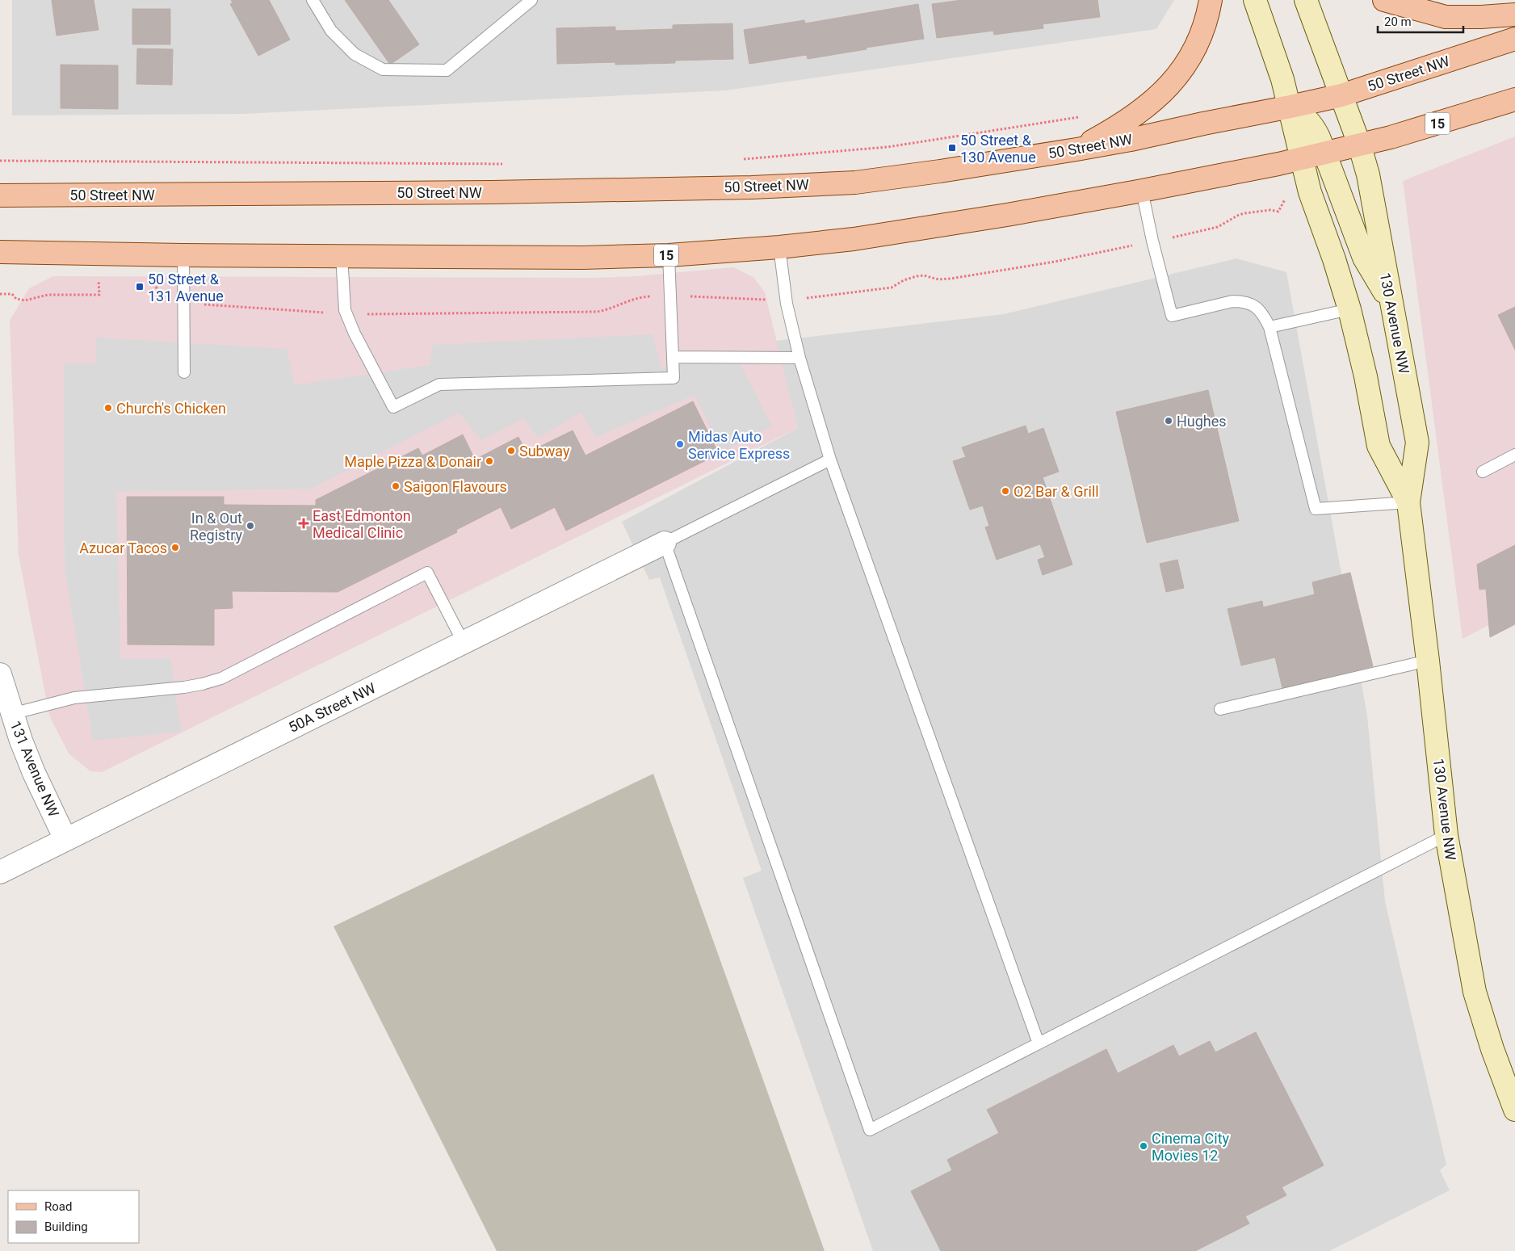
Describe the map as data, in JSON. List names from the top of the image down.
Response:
{
  "streets": {
    "main road": ["50 Street NW", "15"],
    "street": ["130 Avenue NW", "50A Street NW", "131 Avenue NW"]
  },
  "crossings": [
    ["50 Street NW", "130 Avenue NW"],
    ["15", "130 Avenue NW"],
    ["50A Street NW", "131 Avenue NW"]
  ],
  "places": {
    "transit": ["50 Street & 130 Avenue", "50 Street & 131 Avenue"],
    "other": [
      "Church's Chicken",
      "Hughes",
      "Midas Auto Service Express",
      "Subway",
      "Maple Pizza & Donair",
      "Saigon Flavours",
      "O2 Bar & Grill",
      "In & Out Registry",
      "Azucar Tacos",
      "Cinema City Movies 12"
    ],
    "health": ["East Edmonton Medical Clinic"]
  },
  "legend": ["Road", "Building"],
  "scale_bar": "20 m"
}
